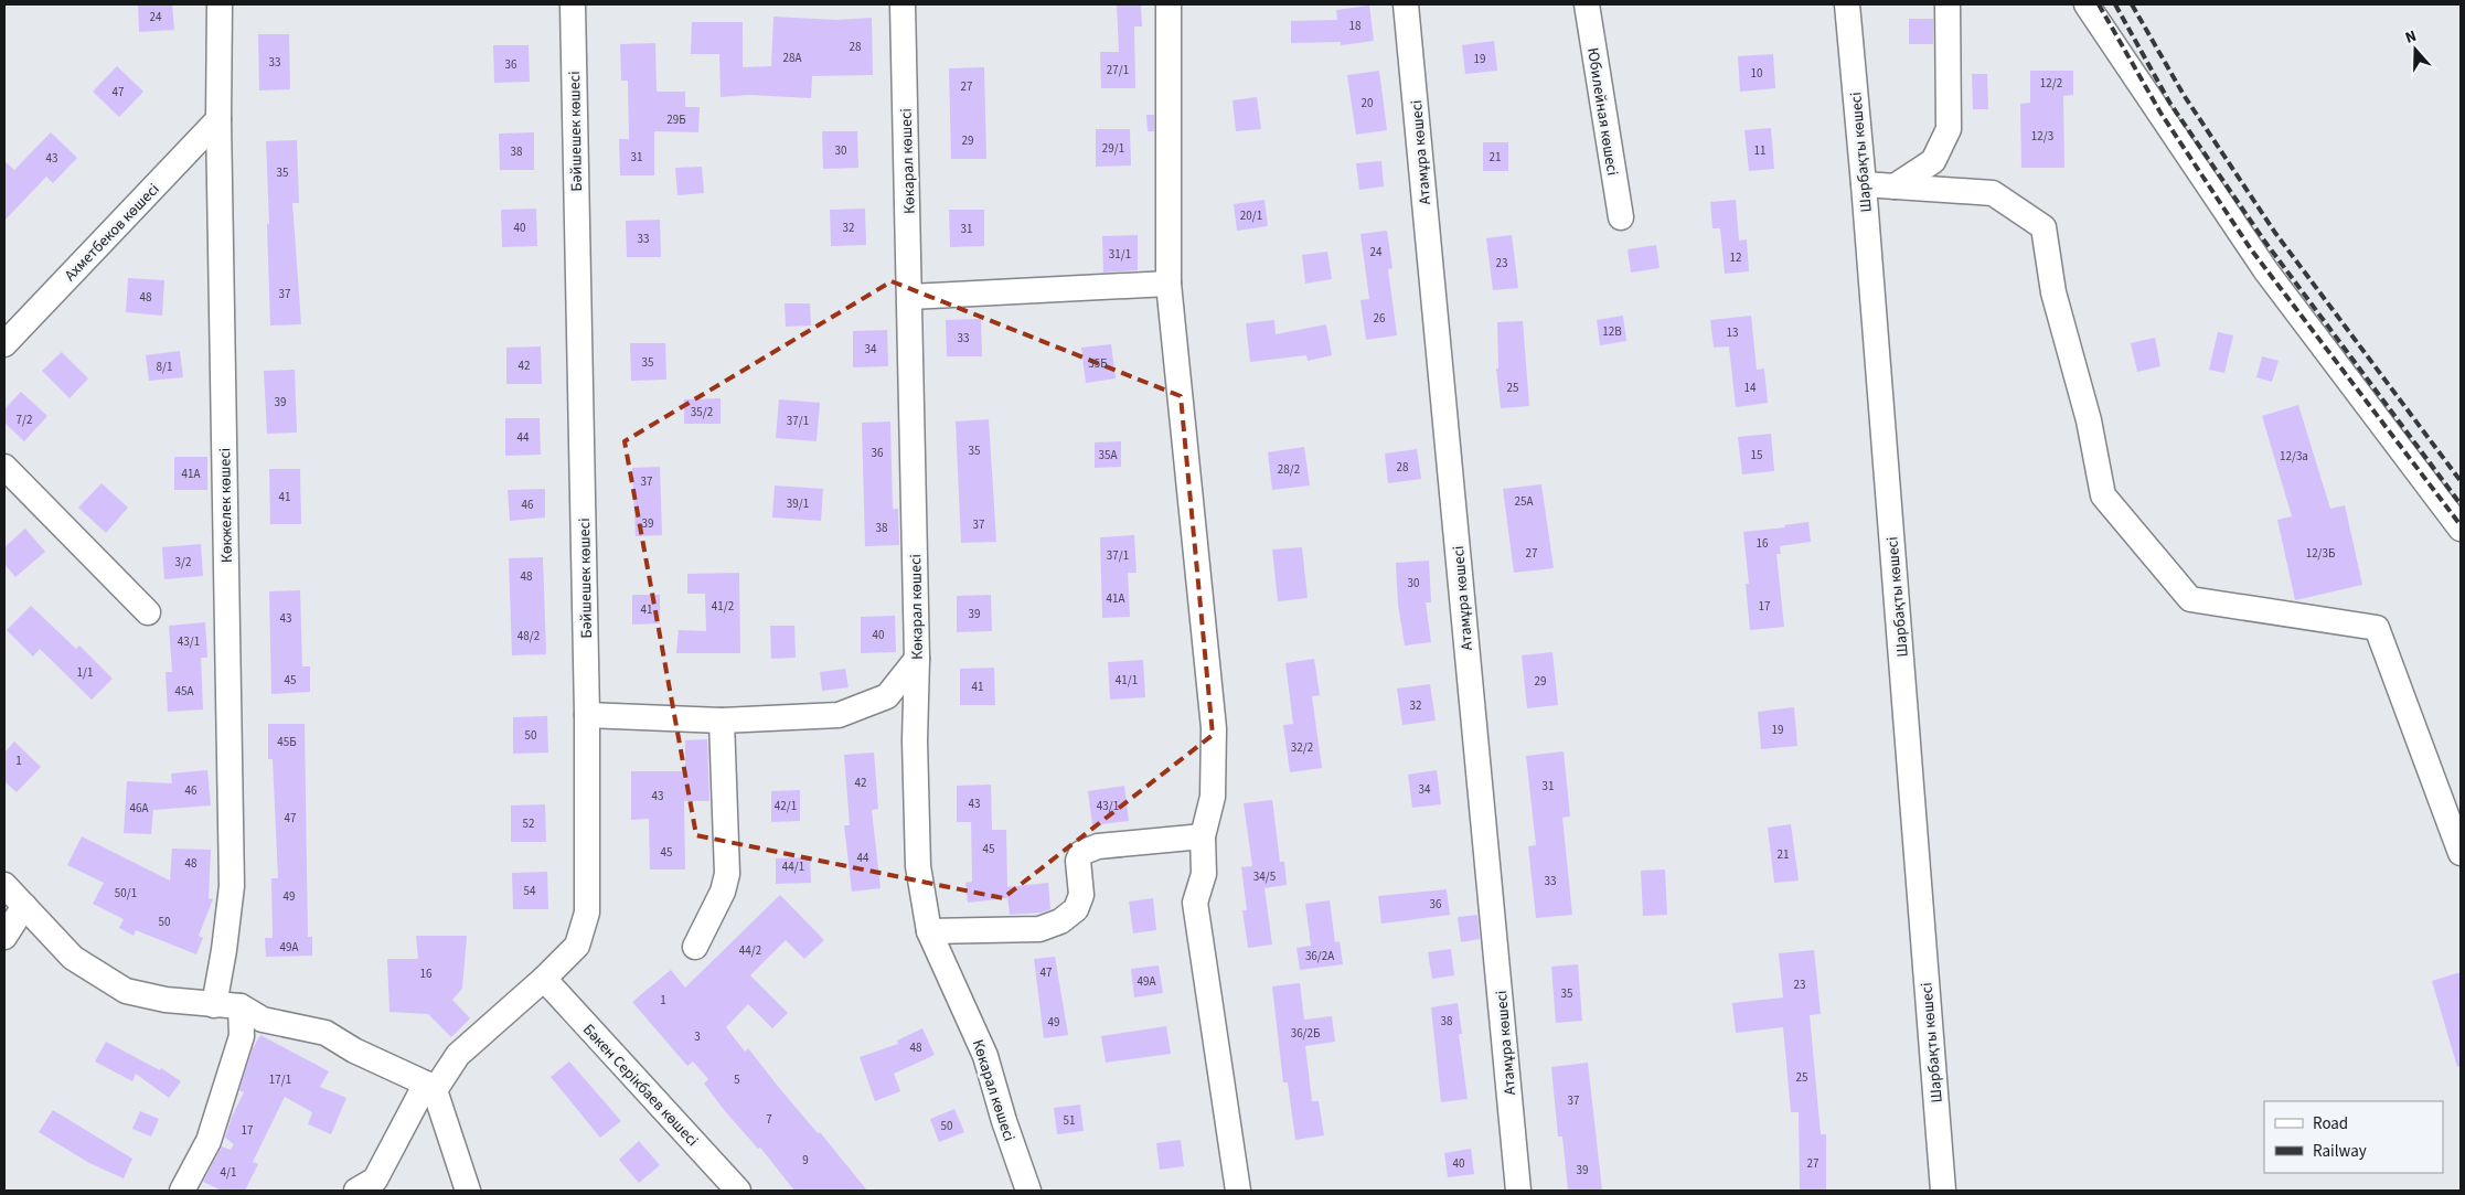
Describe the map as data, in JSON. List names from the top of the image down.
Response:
{
  "streets": {
    "street": [
      "Юбилейная көшесі",
      "Бәйшешек көшесі",
      "Атамұра көшесі",
      "Шарбақты көшесі",
      "Көкарал көшесі",
      "Ахметбеков көшесі",
      "Көкжелек көшесі",
      "Бәкен Серікбаев көшесі"
    ]
  },
  "crossings": [
    ["Бәйшешек көшесі", "Бәкен Серікбаев көшесі"],
    ["Ахметбеков көшесі", "Көкжелек көшесі"]
  ],
  "house_numbers": [
    "24",
    "18",
    "28",
    "28А",
    "19",
    "33",
    "36",
    "27/1",
    "10",
    "12/2",
    "27",
    "47",
    "20",
    "29Б",
    "12/3",
    "29",
    "29/1",
    "30",
    "11",
    "38",
    "31",
    "21",
    "43",
    "35",
    "20/1",
    "40",
    "32",
    "31",
    "33",
    "24",
    "31/1",
    "12",
    "23",
    "37",
    "48",
    "26",
    "12В",
    "13",
    "33",
    "34",
    "35",
    "35Б",
    "42",
    "8/1",
    "25",
    "14",
    "39",
    "35/2",
    "7/2",
    "37/1",
    "44",
    "35",
    "36",
    "35А",
    "15",
    "12/3а",
    "28",
    "28/2",
    "41А",
    "37",
    "41",
    "25А",
    "39/1",
    "46",
    "39",
    "37",
    "38",
    "16",
    "27",
    "12/3Б",
    "37/1",
    "3/2",
    "48",
    "30",
    "41А",
    "41/2",
    "17",
    "41",
    "39",
    "43",
    "40",
    "48/2",
    "43/1",
    "1/1",
    "45",
    "41/1",
    "29",
    "41",
    "45А",
    "32",
    "19",
    "50",
    "45Б",
    "32/2",
    "1",
    "42",
    "31",
    "34",
    "46",
    "43",
    "43",
    "42/1",
    "43/1",
    "46А",
    "47",
    "52",
    "45",
    "45",
    "21",
    "44",
    "48",
    "44/1",
    "34/5",
    "33",
    "54",
    "50/1",
    "49",
    "36",
    "50",
    "49А",
    "44/2",
    "36/2А",
    "47",
    "16",
    "49А",
    "23",
    "35",
    "1",
    "38",
    "49",
    "36/2Б",
    "3",
    "48",
    "25",
    "17/1",
    "5",
    "37",
    "7",
    "51",
    "50",
    "17",
    "9",
    "40",
    "27",
    "39",
    "4/1"
  ],
  "legend": ["Road", "Railway"],
  "north": "top"
}
